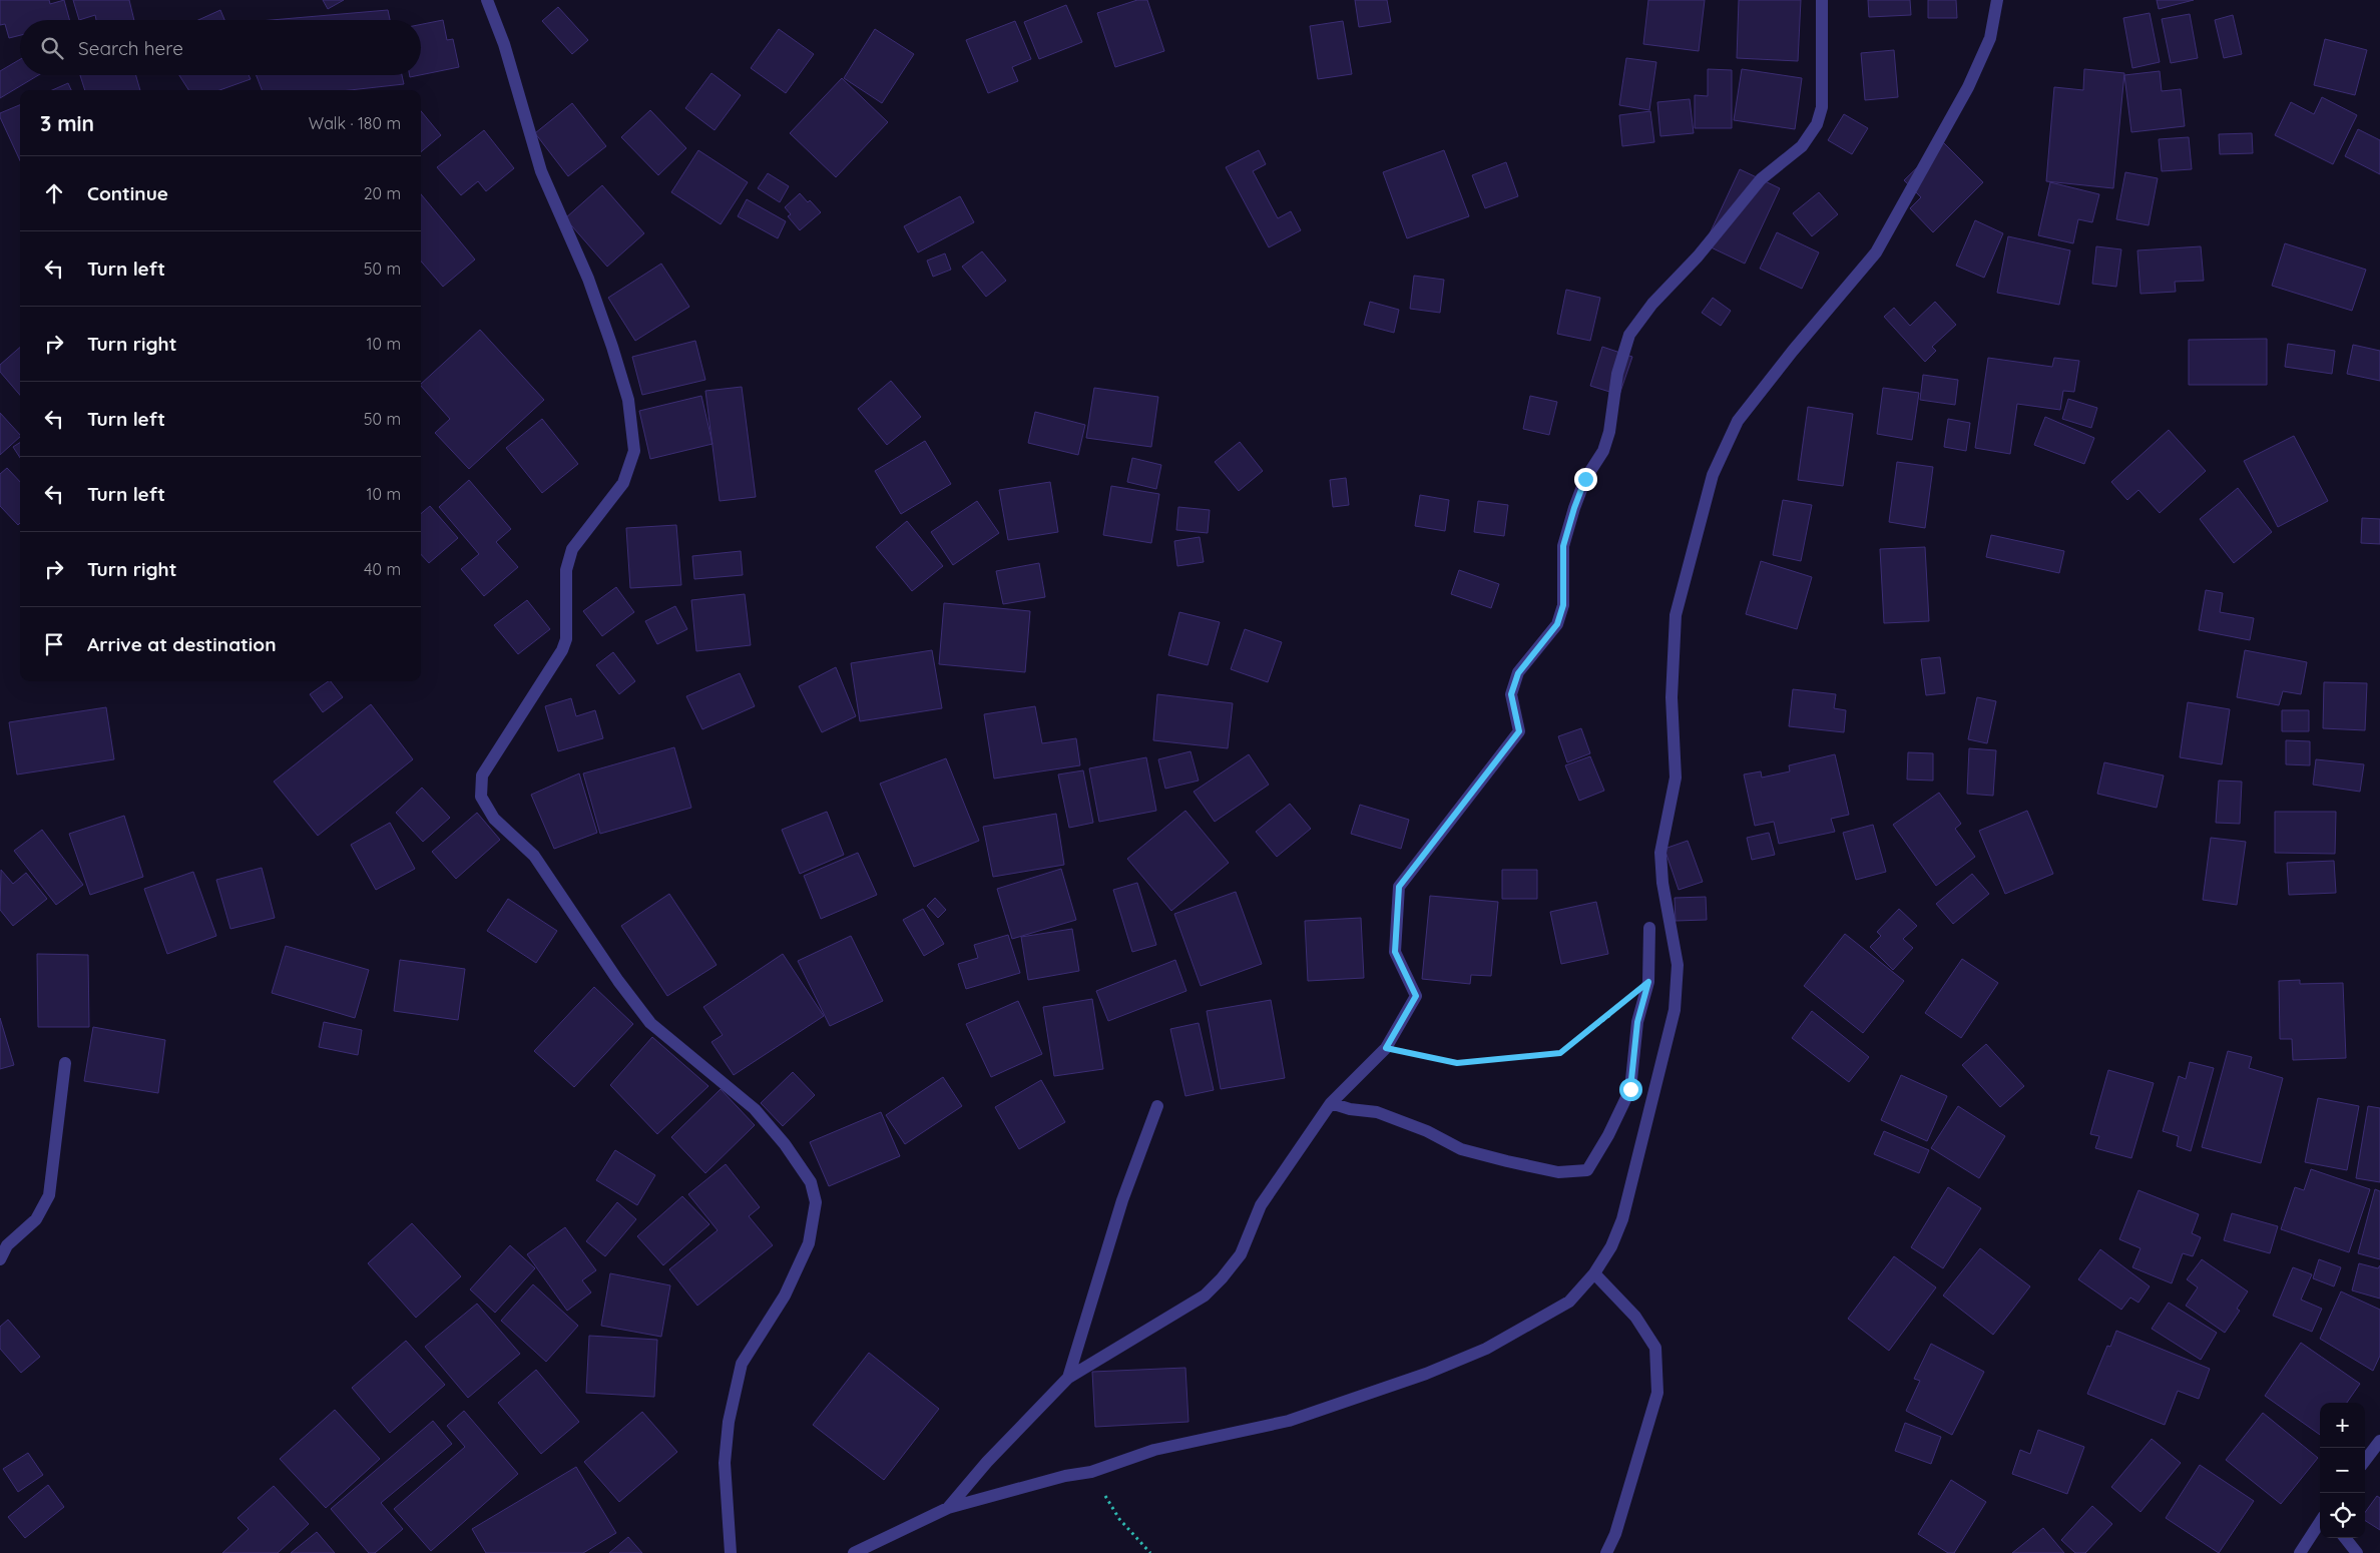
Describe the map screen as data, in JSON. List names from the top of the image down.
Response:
{
  "page": {
    "search": "Search here",
    "heading": ["3 min", "Walk · 180 m"],
    "list": [
      ["Continue", "20 m"],
      ["Turn left", "50 m"],
      ["Turn right", "10 m"],
      ["Turn left", "50 m"],
      ["Turn left", "10 m"],
      ["Turn right", "40 m"],
      "Arrive at destination"
    ],
    "map_buttons": ["+", "−"]
  }
}
